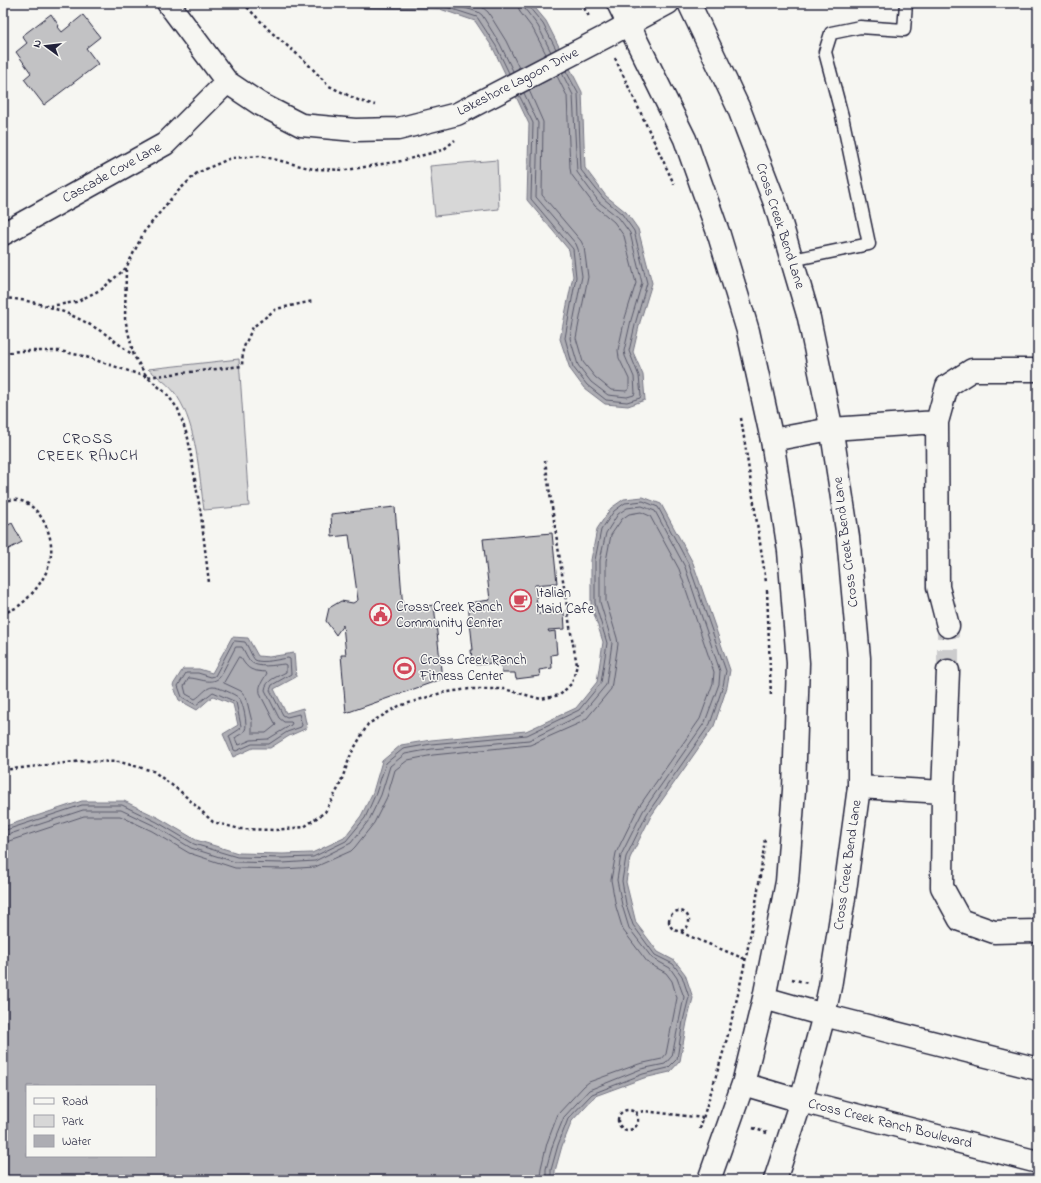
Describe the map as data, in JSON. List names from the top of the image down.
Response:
{
  "streets": {
    "main road": [
      "Lakeshore Lagoon Drive",
      "Cascade Cove Lane",
      "Cross Creek Bend Lane",
      "Cross Creek Ranch Boulevard"
    ]
  },
  "crossings": [
    ["Lakeshore Lagoon Drive", "Cascade Cove Lane"],
    ["Cross Creek Bend Lane", "Cross Creek Ranch Boulevard"]
  ],
  "districts": ["CROSS CREEK RANCH"],
  "places": {
    "cafe": ["Italian Maid Cafe"],
    "public building": ["Cross Creek Ranch Community Center"],
    "sports": ["Cross Creek Ranch Fitness Center"]
  },
  "legend": ["Road", "Park", "Water"],
  "north": "left"
}
